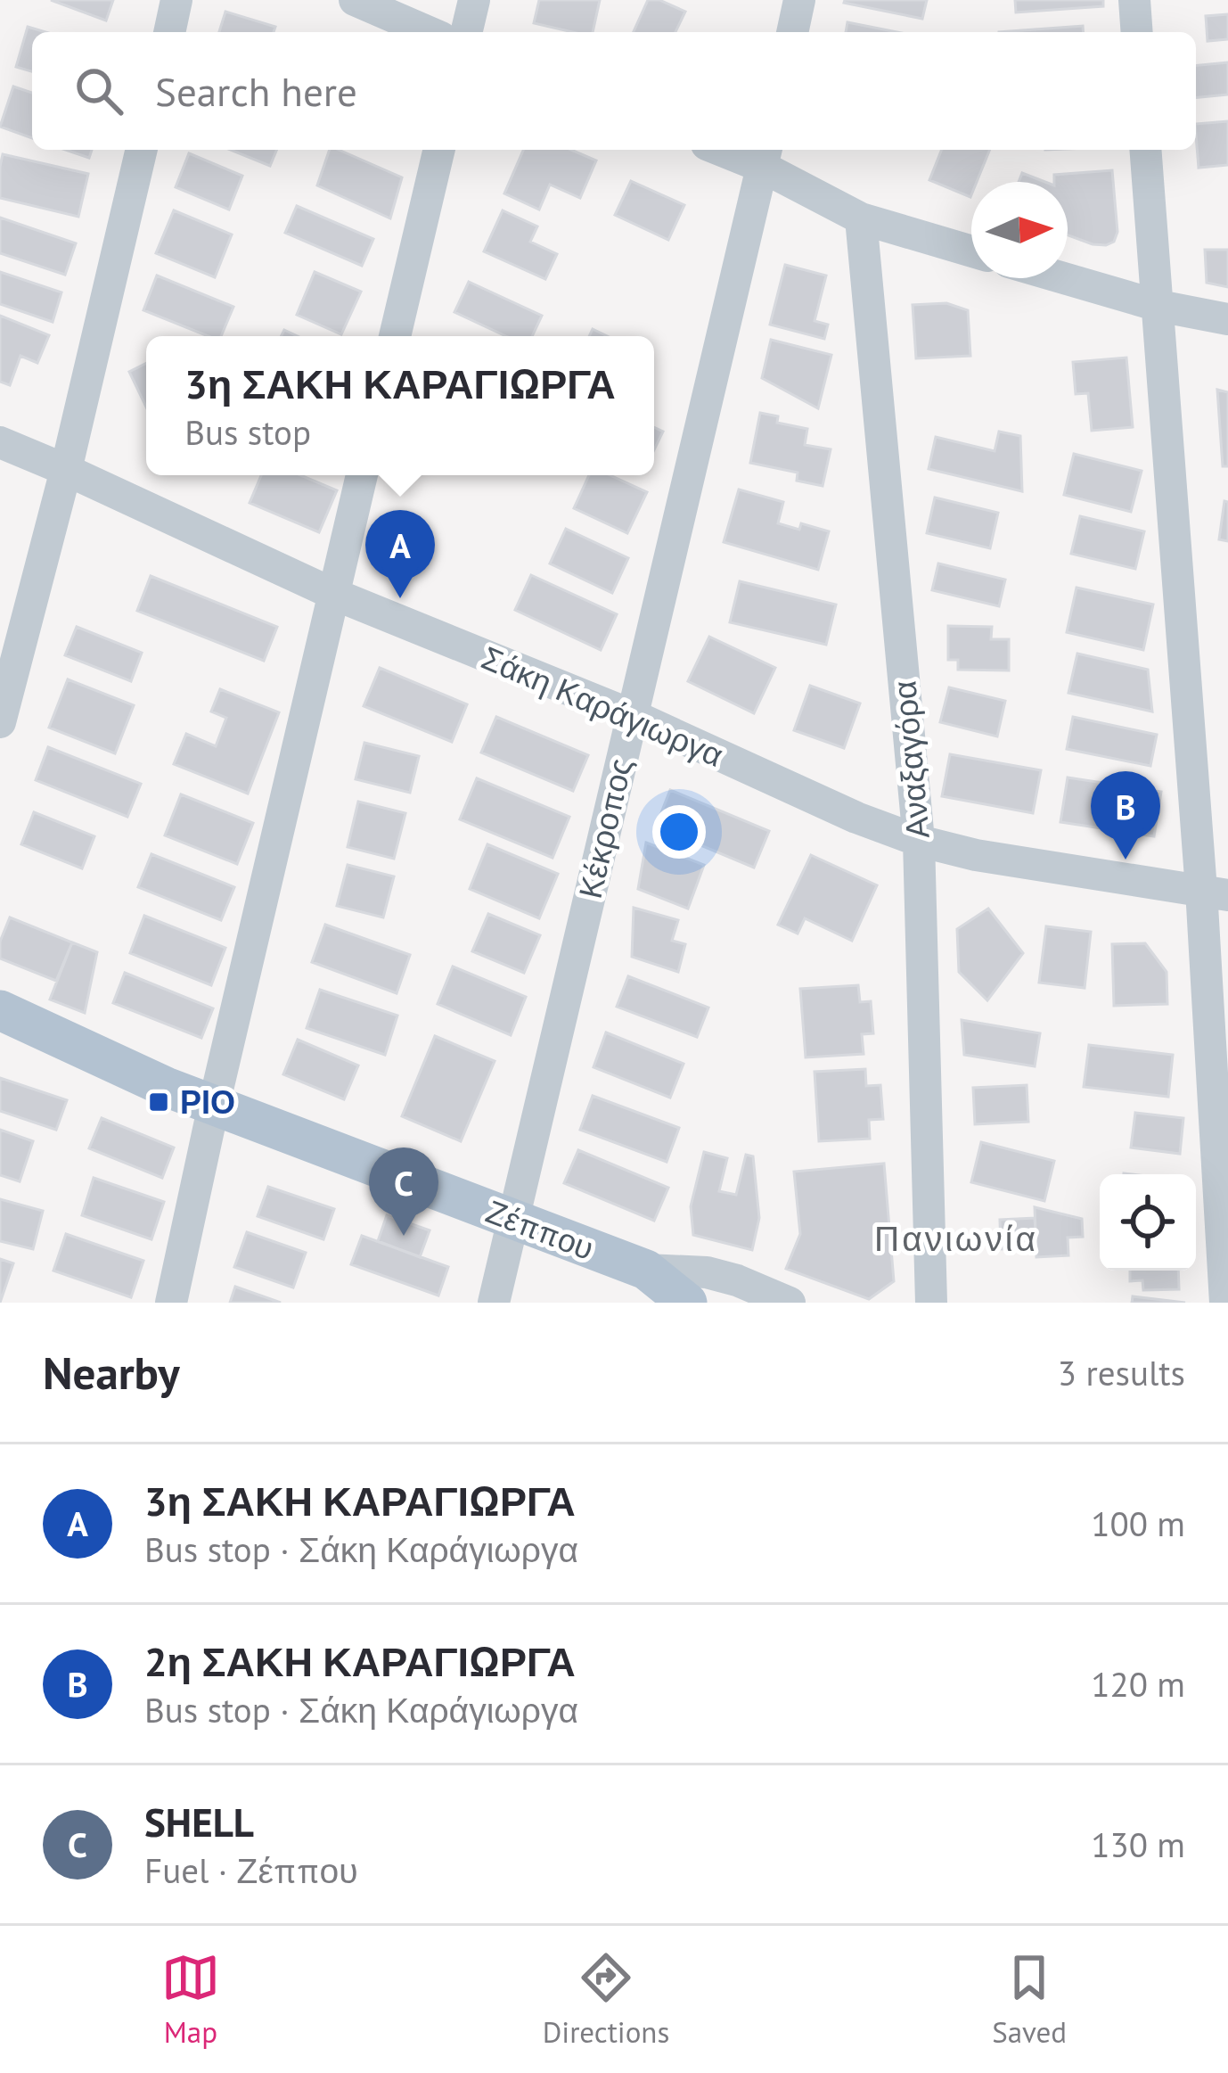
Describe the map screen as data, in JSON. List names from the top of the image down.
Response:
{
  "streets": {
    "main road": ["Ζέππου"],
    "street": ["Σάκη Καράγιωργα", "Αναξαγόρα", "Κέκροπος"]
  },
  "crossings": [
    ["Σάκη Καράγιωργα", "Αναξαγόρα"],
    ["Σάκη Καράγιωργα", "Κέκροπος"],
    ["Κέκροπος", "Ζέππου"]
  ],
  "districts": ["Πανιωνία"],
  "places": {
    "transit": ["ΡΙΟ"]
  },
  "north": "right",
  "page": {
    "search": "Search here",
    "popup": ["3η ΣΑΚΗ ΚΑΡΑΓΙΩΡΓΑ", "Bus stop"],
    "pins": ["A", "B", "C"],
    "heading": ["Nearby", "3 results"],
    "list": [
      {
        "mark": "A",
        "name": "3η ΣΑΚΗ ΚΑΡΑΓΙΩΡΓΑ",
        "note": "Bus stop · Σάκη Καράγιωργα",
        "value": "100 m"
      },
      {
        "mark": "B",
        "name": "2η ΣΑΚΗ ΚΑΡΑΓΙΩΡΓΑ",
        "note": "Bus stop · Σάκη Καράγιωργα",
        "value": "120 m"
      },
      {
        "mark": "C",
        "name": "SHELL",
        "note": "Fuel · Ζέππου",
        "value": "130 m"
      }
    ],
    "nav": ["Map", "Directions", "Saved"]
  }
}
